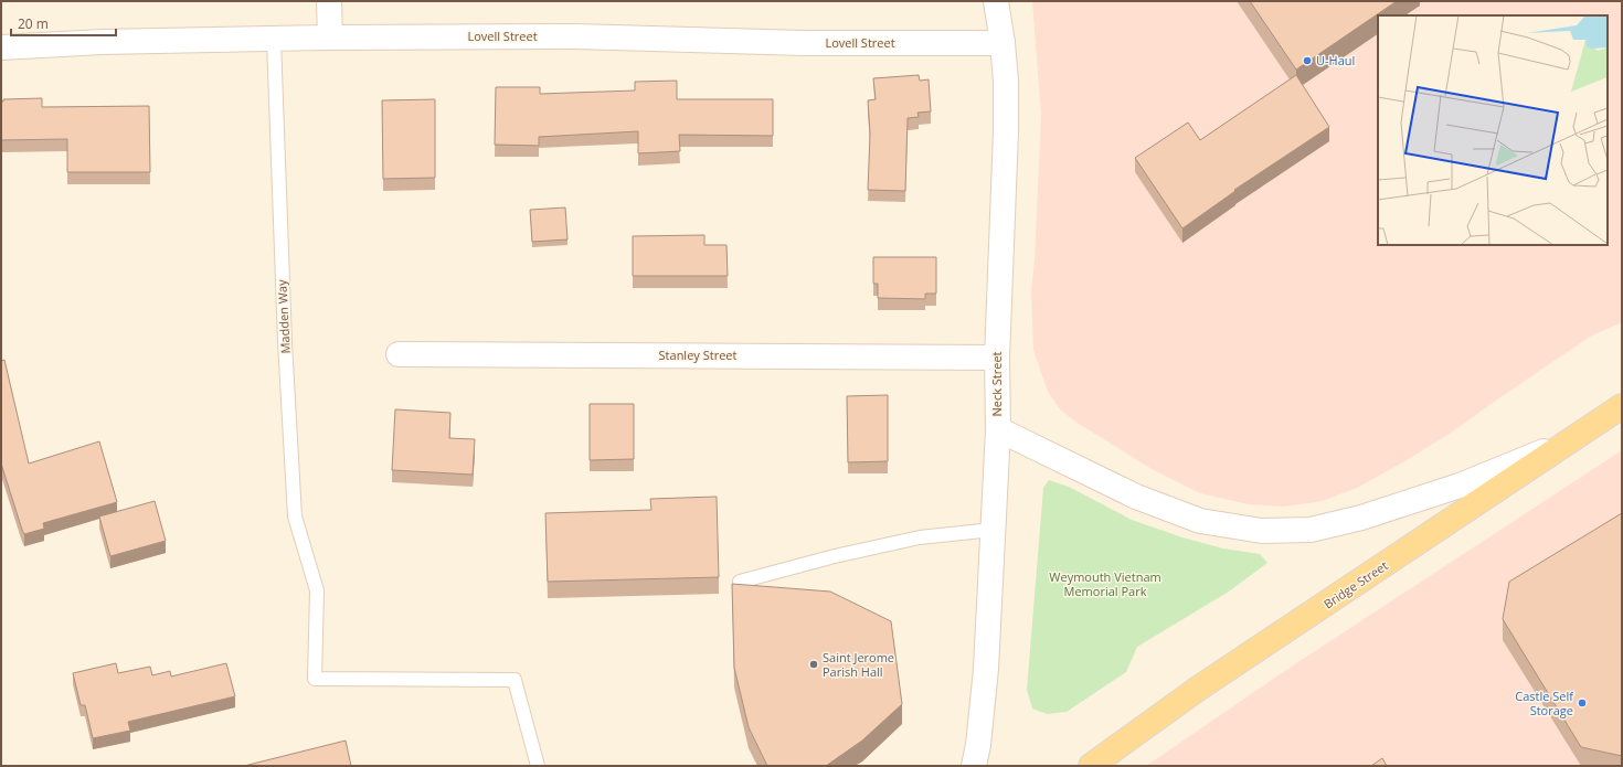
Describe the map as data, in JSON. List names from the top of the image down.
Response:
{
  "streets": {
    "main road": ["Bridge Street"],
    "street": ["Lovell Street", "Stanley Street", "Neck Street"],
    "lane": ["Madden Way"]
  },
  "crossings": [
    ["Lovell Street", "Madden Way"],
    ["Lovell Street", "Neck Street"],
    ["Stanley Street", "Neck Street"]
  ],
  "parks": ["Weymouth Vietnam Memorial Park"],
  "places": ["U-Haul", "Saint Jerome Parish Hall", "Castle Self Storage"],
  "scale_bar": "20 m"
}
